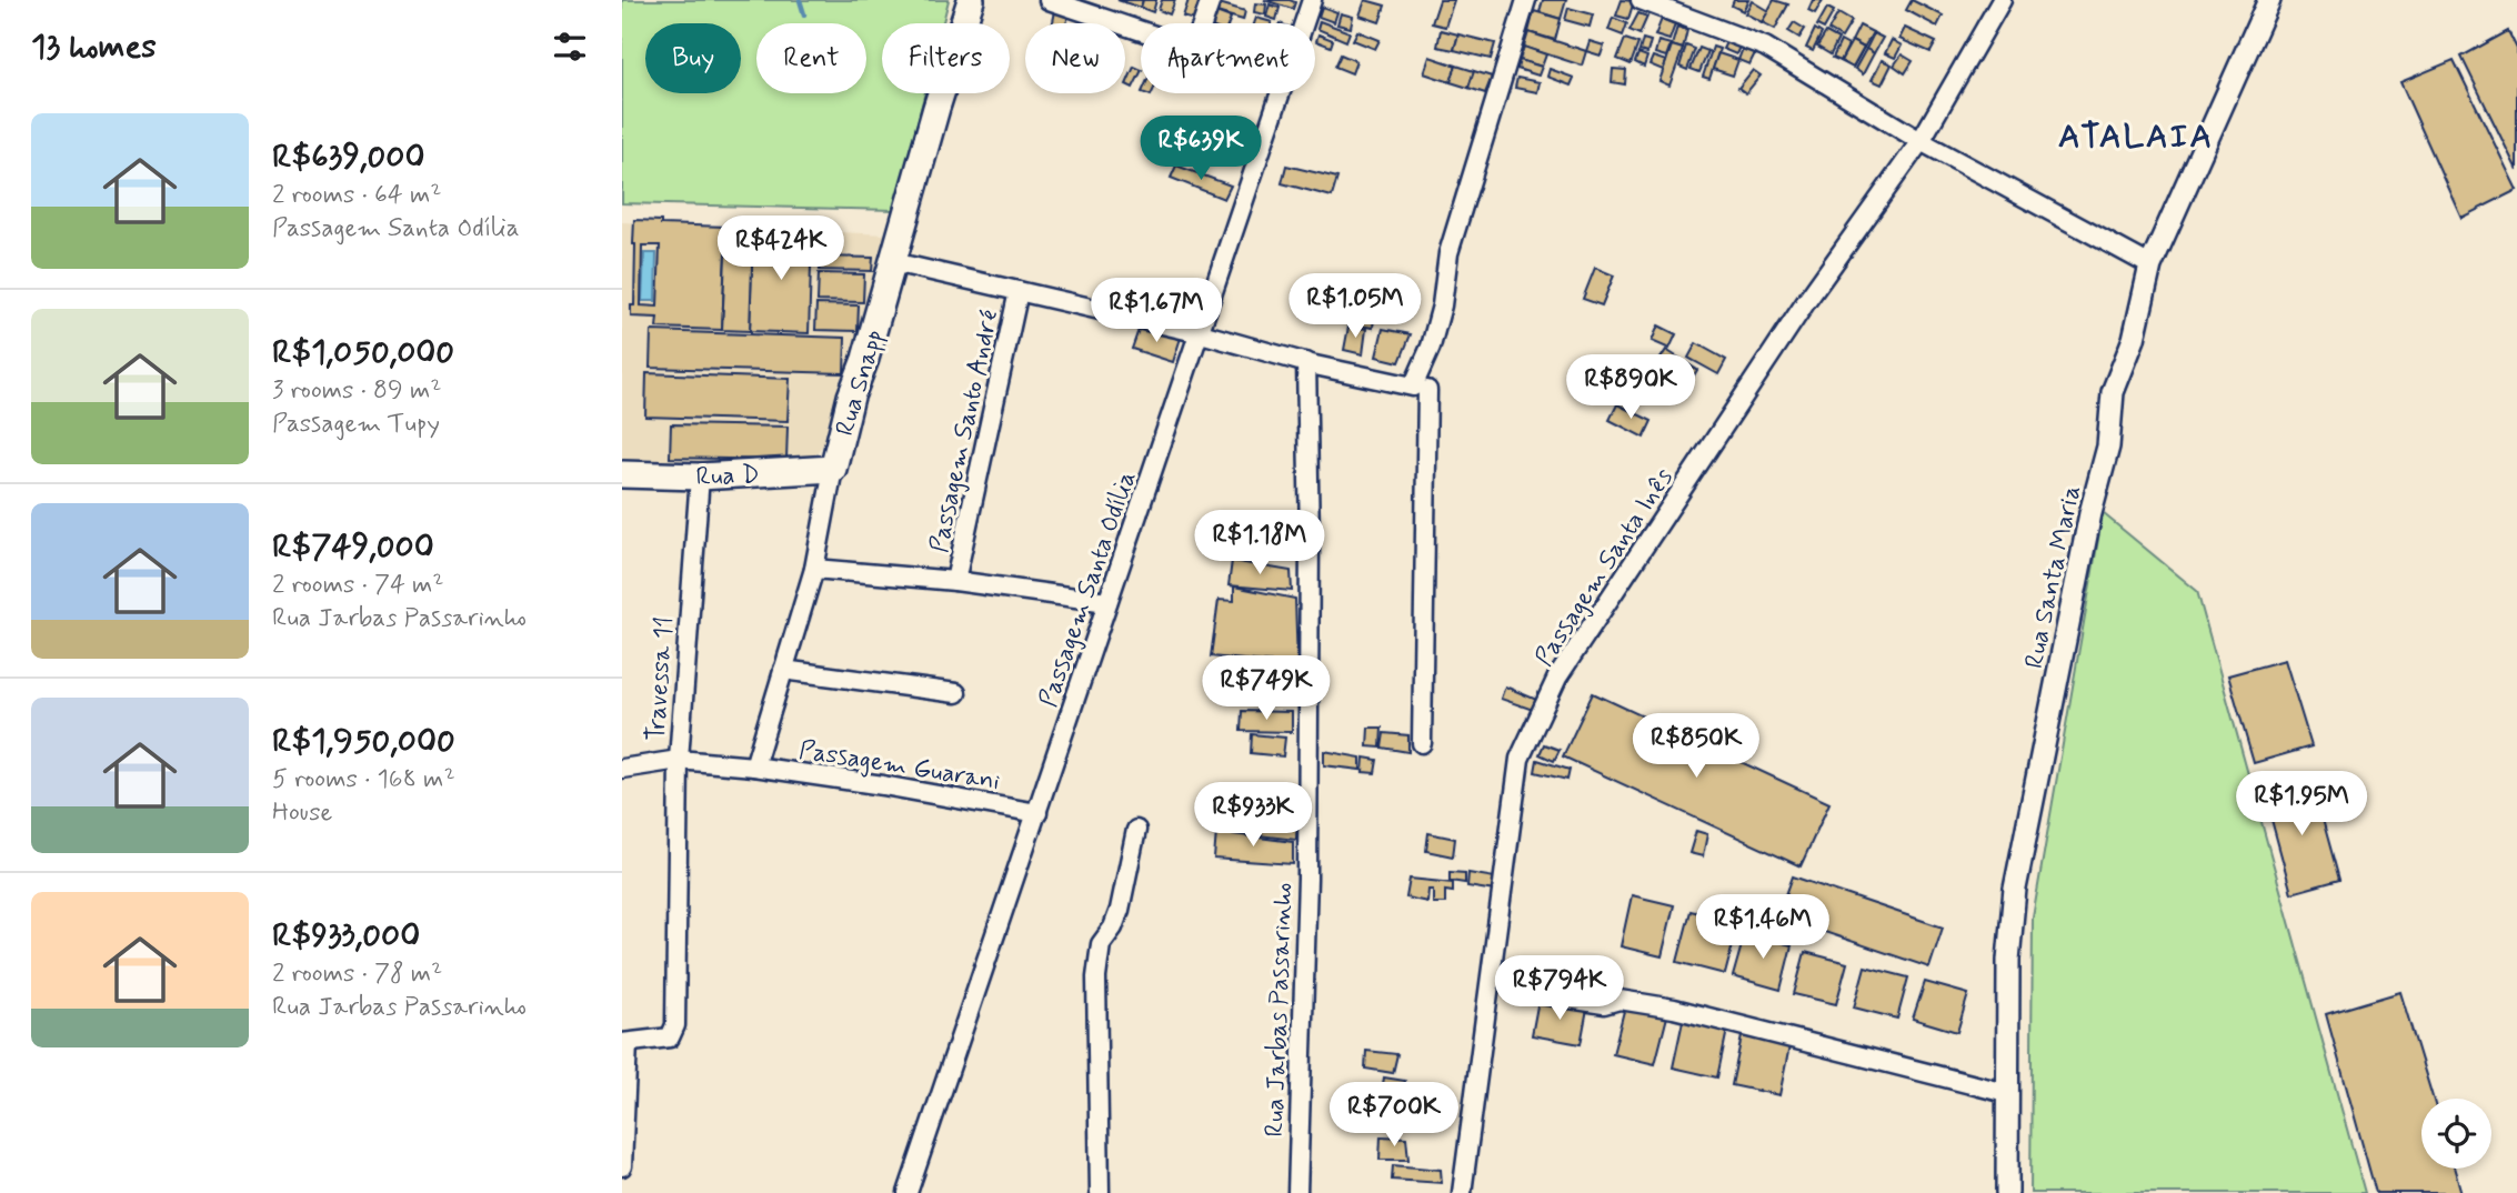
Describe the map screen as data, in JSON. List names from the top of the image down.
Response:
{
  "streets": {
    "main road": ["Rua Snapp", "Rua D"],
    "street": [
      "Passagem Santo André",
      "Passagem Santa Inês",
      "Rua Santa Maria",
      "Passagem Santa Odília",
      "Travessa 11",
      "Passagem Guarani",
      "Rua Jarbas Passarinho"
    ]
  },
  "crossings": [
    ["Rua Snapp", "Rua D"],
    ["Rua Snapp", "Passagem Guarani"],
    ["Rua D", "Travessa 11"],
    ["Passagem Santa Odília", "Passagem Guarani"],
    ["Travessa 11", "Passagem Guarani"]
  ],
  "districts": ["ATALAIA"],
  "page": {
    "heading": "13 homes",
    "chip": [
      "Buy",
      "Rent",
      "Filters",
      "New",
      "Apartment"
    ],
    "list": [
      {
        "name": "R$639,000",
        "note": "2 rooms · 64 m² · Passagem Santa Odília"
      },
      {
        "name": "R$1,050,000",
        "note": "3 rooms · 89 m² · Passagem Tupy"
      },
      {
        "name": "R$749,000",
        "note": "2 rooms · 74 m² · Rua Jarbas Passarinho"
      },
      {
        "name": "R$1,950,000",
        "note": "5 rooms · 168 m² · House"
      },
      {
        "name": "R$933,000",
        "note": "2 rooms · 78 m² · Rua Jarbas Passarinho"
      }
    ],
    "price": [
      "R$639K",
      "R$424K",
      "R$1.05M",
      "R$1.67M",
      "R$890K",
      "R$1.18M",
      "R$749K",
      "R$850K",
      "R$1.95M",
      "R$933K",
      "R$1.46M",
      "R$794K",
      "R$700K"
    ]
  }
}
